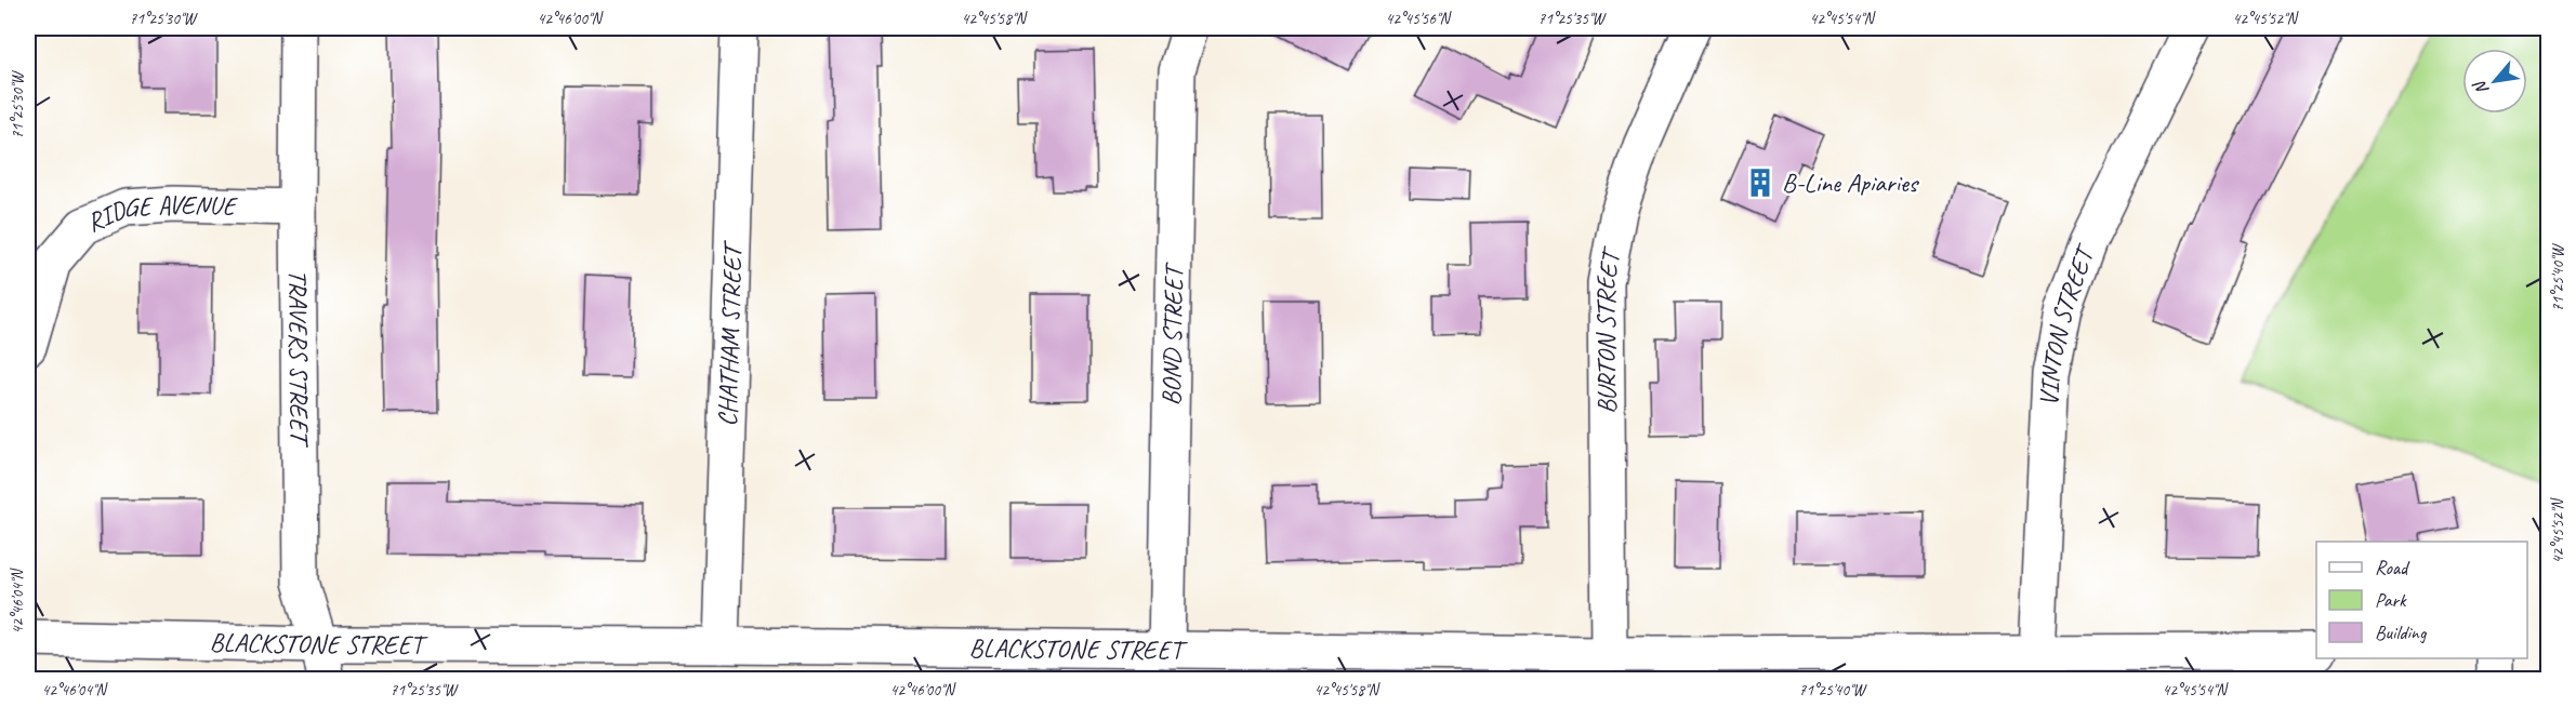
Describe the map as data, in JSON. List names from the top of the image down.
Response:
{
  "streets": {
    "street": [
      "RIDGE AVENUE",
      "VINTON STREET",
      "BURTON STREET",
      "CHATHAM STREET",
      "BOND STREET",
      "TRAVERS STREET",
      "BLACKSTONE STREET"
    ]
  },
  "crossings": [
    ["RIDGE AVENUE", "TRAVERS STREET"],
    ["VINTON STREET", "BLACKSTONE STREET"],
    ["BURTON STREET", "BLACKSTONE STREET"],
    ["CHATHAM STREET", "BLACKSTONE STREET"],
    ["BOND STREET", "BLACKSTONE STREET"],
    ["TRAVERS STREET", "BLACKSTONE STREET"]
  ],
  "places": {
    "building": ["B-Line Apiaries"]
  },
  "legend": ["Road", "Park", "Building"],
  "north": "bottom left",
  "coordinates": [
    "71°25'30\"W",
    "42°46'00\"N",
    "42°45'58\"N",
    "42°45'56\"N",
    "71°25'35\"W",
    "42°45'54\"N",
    "42°45'52\"N",
    "71°25'40\"W",
    "42°46'04\"N"
  ]
}
